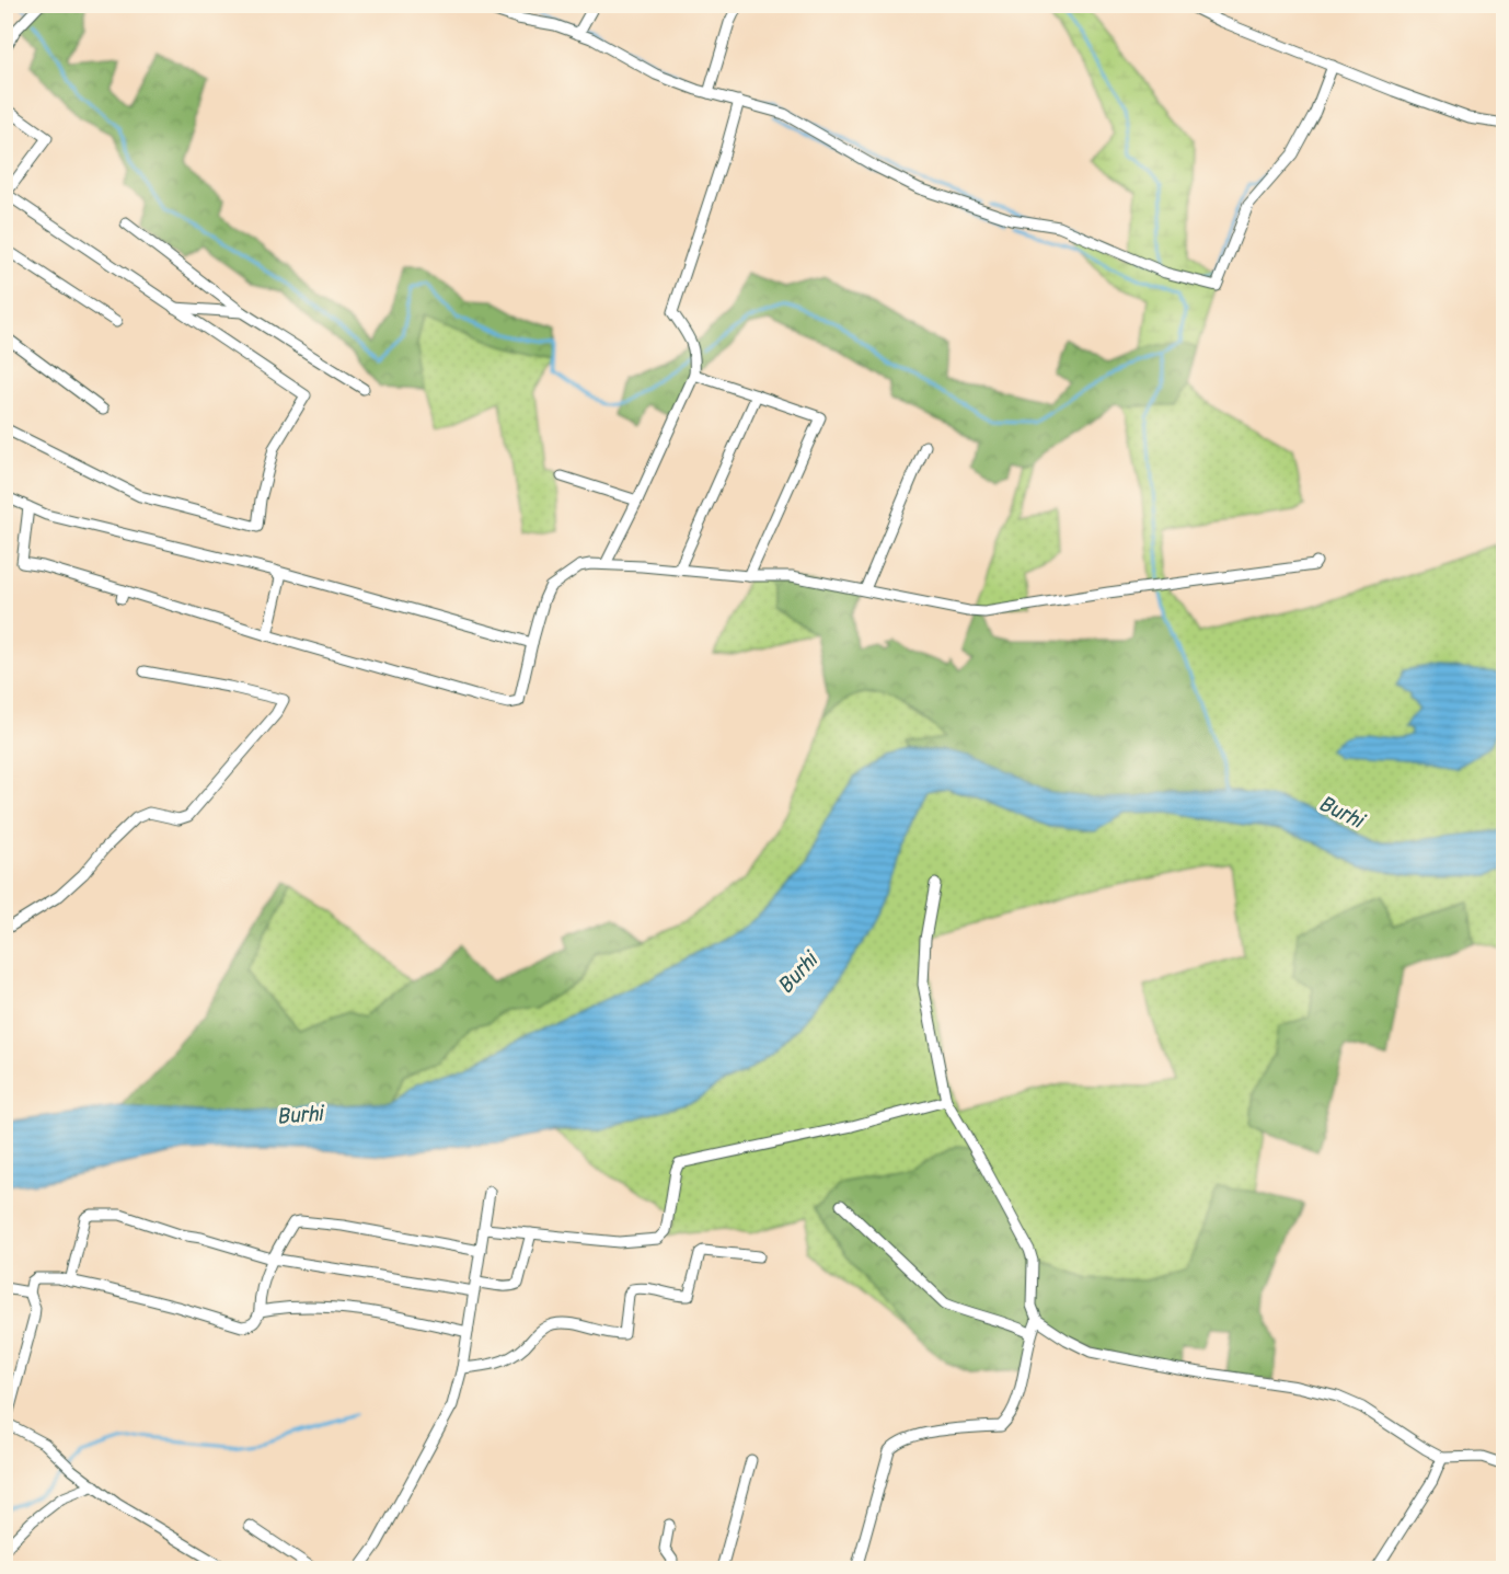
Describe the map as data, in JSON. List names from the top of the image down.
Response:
{
  "water": ["Burhi"]
}
